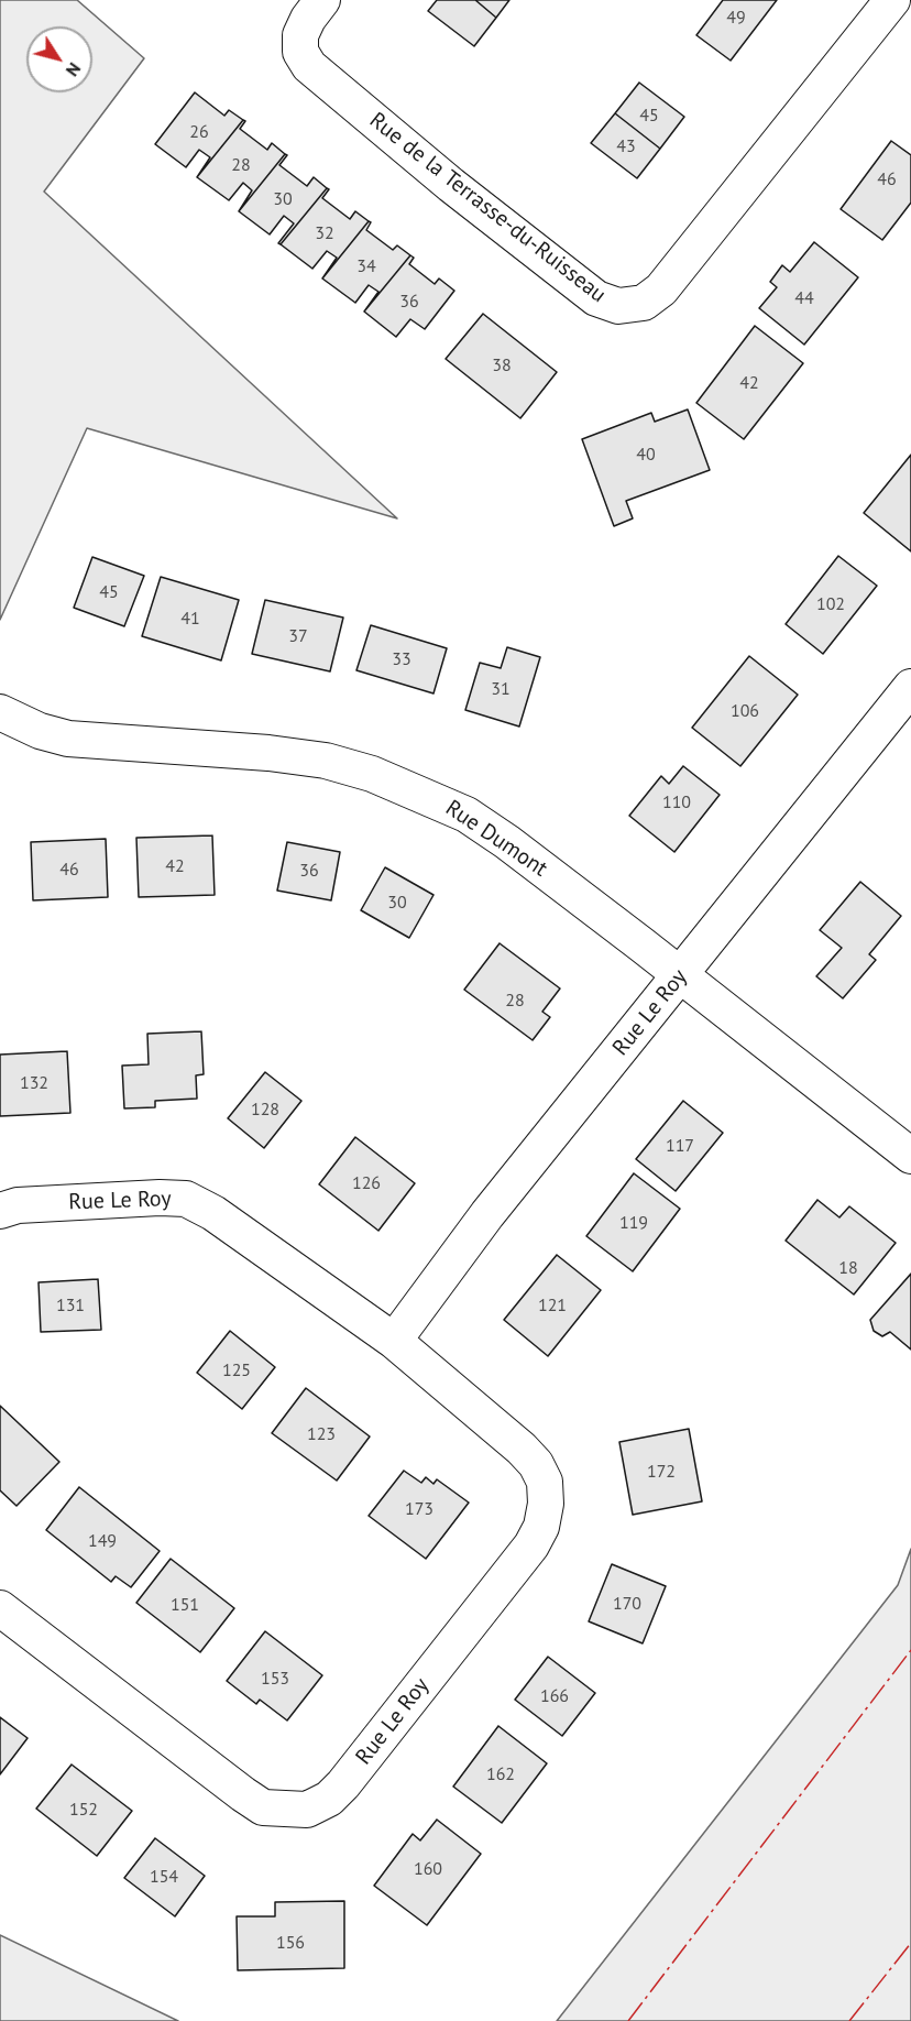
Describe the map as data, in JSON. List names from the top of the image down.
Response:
{
  "streets": {
    "street": ["Rue de la Terrasse-du-Ruisseau", "Rue Dumont", "Rue Le Roy"]
  },
  "crossings": [
    ["Rue Dumont", "Rue Le Roy"]
  ],
  "house_numbers": [
    "49",
    "45",
    "26",
    "43",
    "28",
    "46",
    "30",
    "32",
    "34",
    "44",
    "36",
    "38",
    "42",
    "40",
    "45",
    "102",
    "41",
    "37",
    "33",
    "31",
    "106",
    "110",
    "42",
    "46",
    "36",
    "30",
    "28",
    "132",
    "128",
    "117",
    "126",
    "119",
    "18",
    "131",
    "121",
    "125",
    "123",
    "172",
    "173",
    "149",
    "170",
    "151",
    "153",
    "166",
    "162",
    "152",
    "160",
    "154",
    "156"
  ],
  "north": "bottom right"
}
